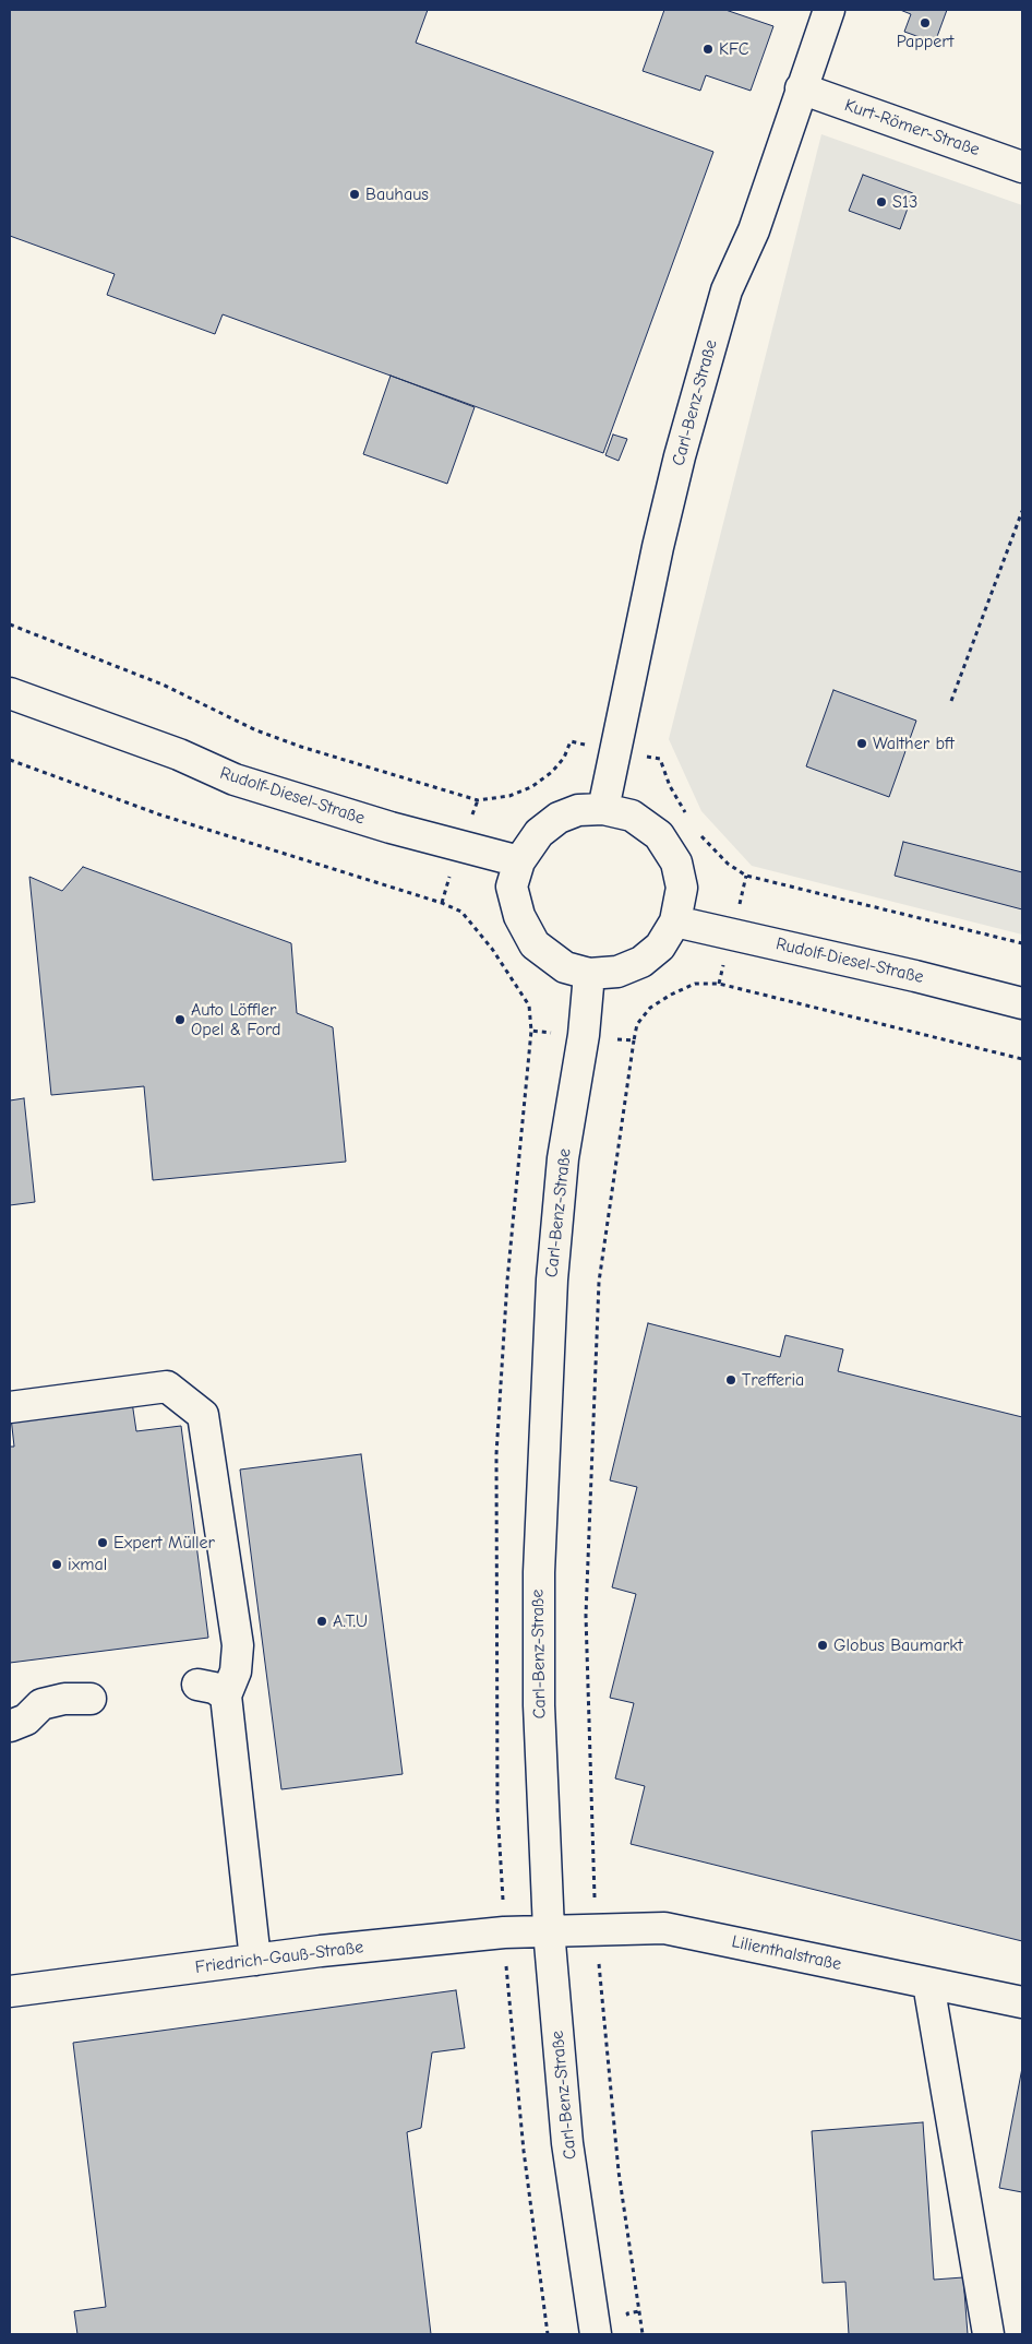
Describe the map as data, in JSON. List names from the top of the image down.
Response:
{
  "streets": {
    "street": [
      "Kurt-Römer-Straße",
      "Carl-Benz-Straße",
      "Rudolf-Diesel-Straße",
      "Lilienthalstraße",
      "Friedrich-Gauß-Straße"
    ]
  },
  "crossings": [
    ["Kurt-Römer-Straße", "Carl-Benz-Straße"],
    ["Carl-Benz-Straße", "Rudolf-Diesel-Straße"],
    ["Carl-Benz-Straße", "Lilienthalstraße"],
    ["Carl-Benz-Straße", "Friedrich-Gauß-Straße"],
    ["Lilienthalstraße", "Friedrich-Gauß-Straße"]
  ],
  "places": [
    "Pappert",
    "KFC",
    "Bauhaus",
    "S13",
    "Walther bft",
    "Auto Löffler Opel & Ford",
    "Trefferia",
    "Expert Müller",
    "ixmal",
    "A.T.U",
    "Globus Baumarkt"
  ]
}
